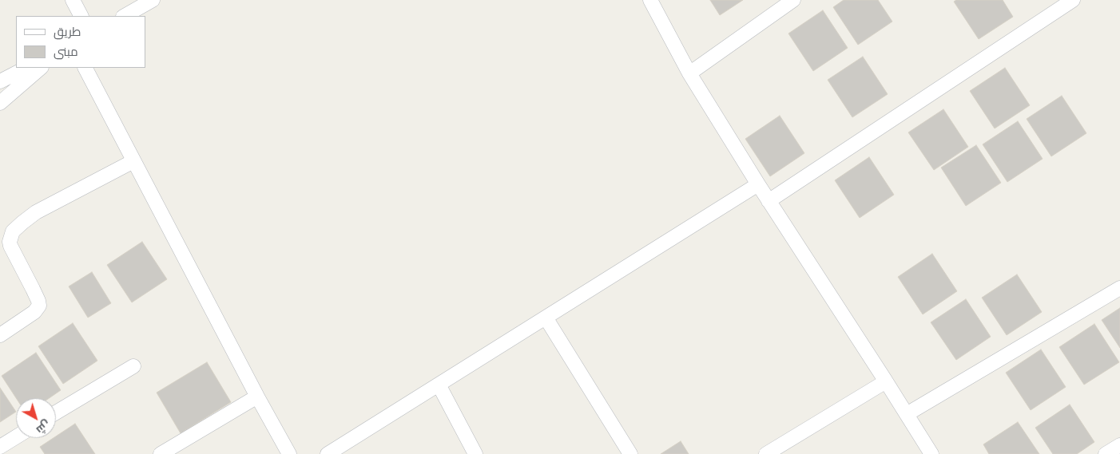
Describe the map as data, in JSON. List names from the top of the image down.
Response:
{
  "legend": ["طريق", "مبنى"],
  "north": "bottom right"
}
